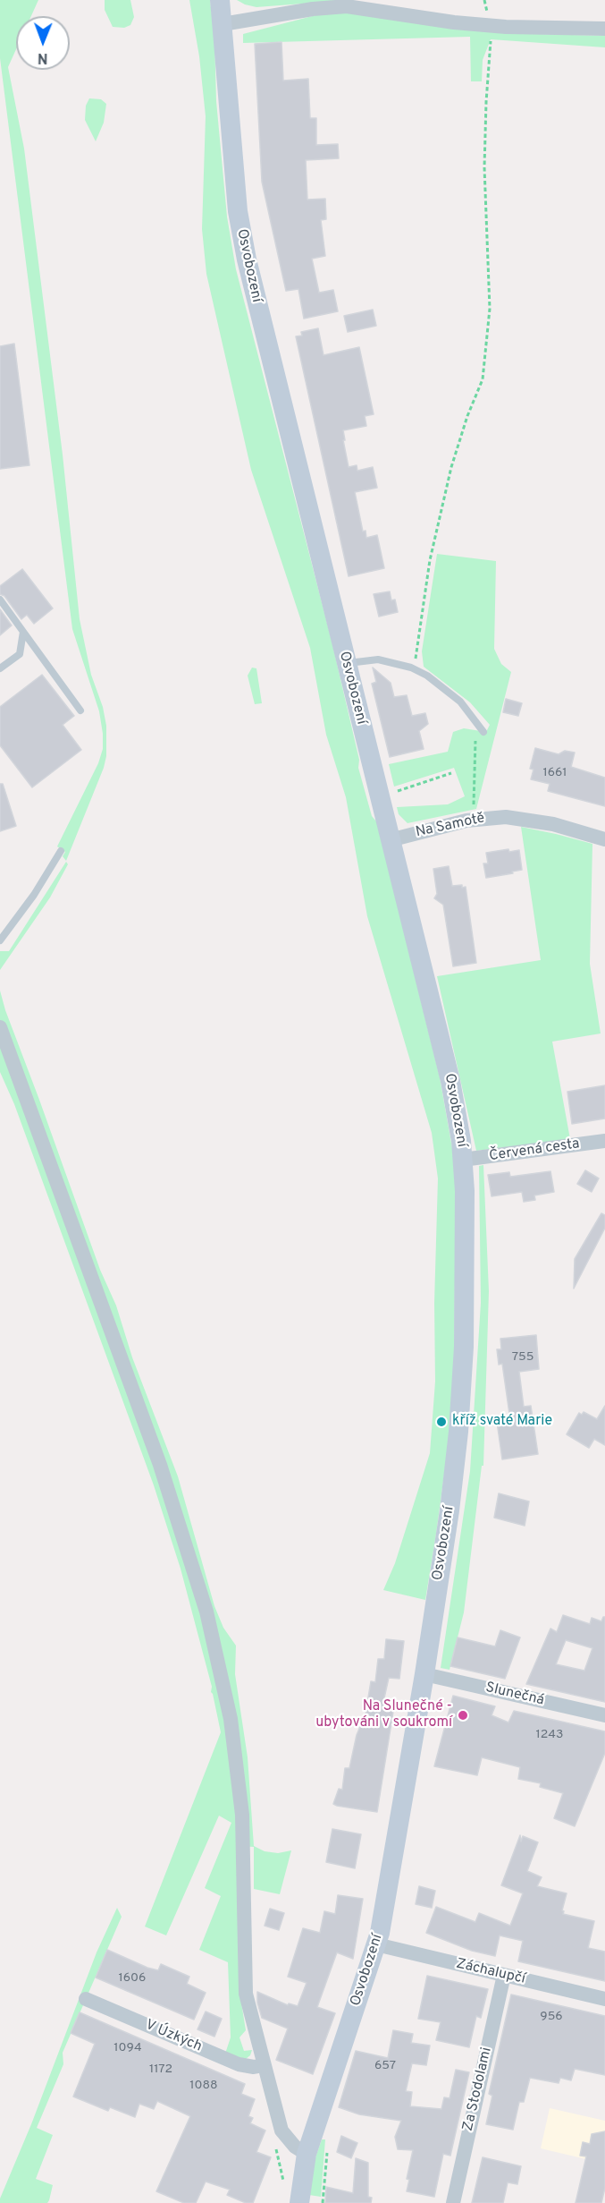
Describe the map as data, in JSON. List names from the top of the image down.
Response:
{
  "streets": {
    "main road": ["Osvobození"],
    "street": [
      "Na Samotě",
      "Červená cesta",
      "Slunečná",
      "Záchalupčí",
      "V Úzkých",
      "Za Stodolami"
    ]
  },
  "crossings": [
    ["Osvobození", "Na Samotě"],
    ["Osvobození", "Červená cesta"],
    ["Osvobození", "Slunečná"],
    ["Osvobození", "Záchalupčí"],
    ["Záchalupčí", "Za Stodolami"]
  ],
  "places": ["kříž svaté Marie", "Na Slunečné - ubytováni v soukromí"],
  "house_numbers": [
    "1661",
    "755",
    "1243",
    "1606",
    "956",
    "1094",
    "657",
    "1172",
    "1088"
  ],
  "north": "bottom"
}
